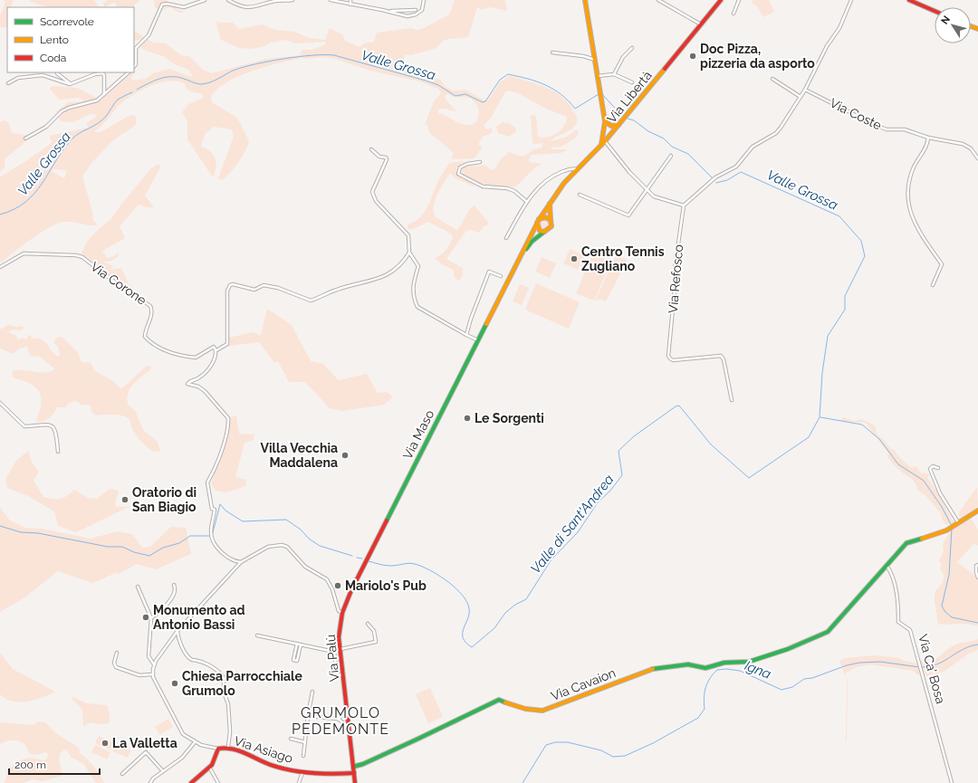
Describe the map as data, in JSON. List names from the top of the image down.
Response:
{
  "streets": {
    "street": [
      "Via Libertà",
      "Via Coste",
      "Via Refosco",
      "Via Corone",
      "Via Maso",
      "Via Palù",
      "Via Ca' Bosa",
      "Via Cavaion",
      "Via Asiago"
    ]
  },
  "crossings": [
    ["Via Maso", "Via Palù"],
    ["Via Palù", "Via Cavaion"],
    ["Via Palù", "Via Asiago"],
    ["Via Ca' Bosa", "Via Cavaion"]
  ],
  "districts": ["GRUMOLO PEDEMONTE"],
  "water": ["Valle Grossa", "Valle di Sant'Andrea", "Igna"],
  "places": [
    "Doc Pizza, pizzeria da asporto",
    "Centro Tennis Zugliano",
    "Le Sorgenti",
    "Villa Vecchia Maddalena",
    "Oratorio di San Biagio",
    "Mariolo's Pub",
    "Monumento ad Antonio Bassi",
    "Chiesa Parrocchiale Grumolo",
    "La Valletta"
  ],
  "legend": ["Scorrevole", "Lento", "Coda"],
  "scale_bar": "200 m",
  "north": "top left"
}
